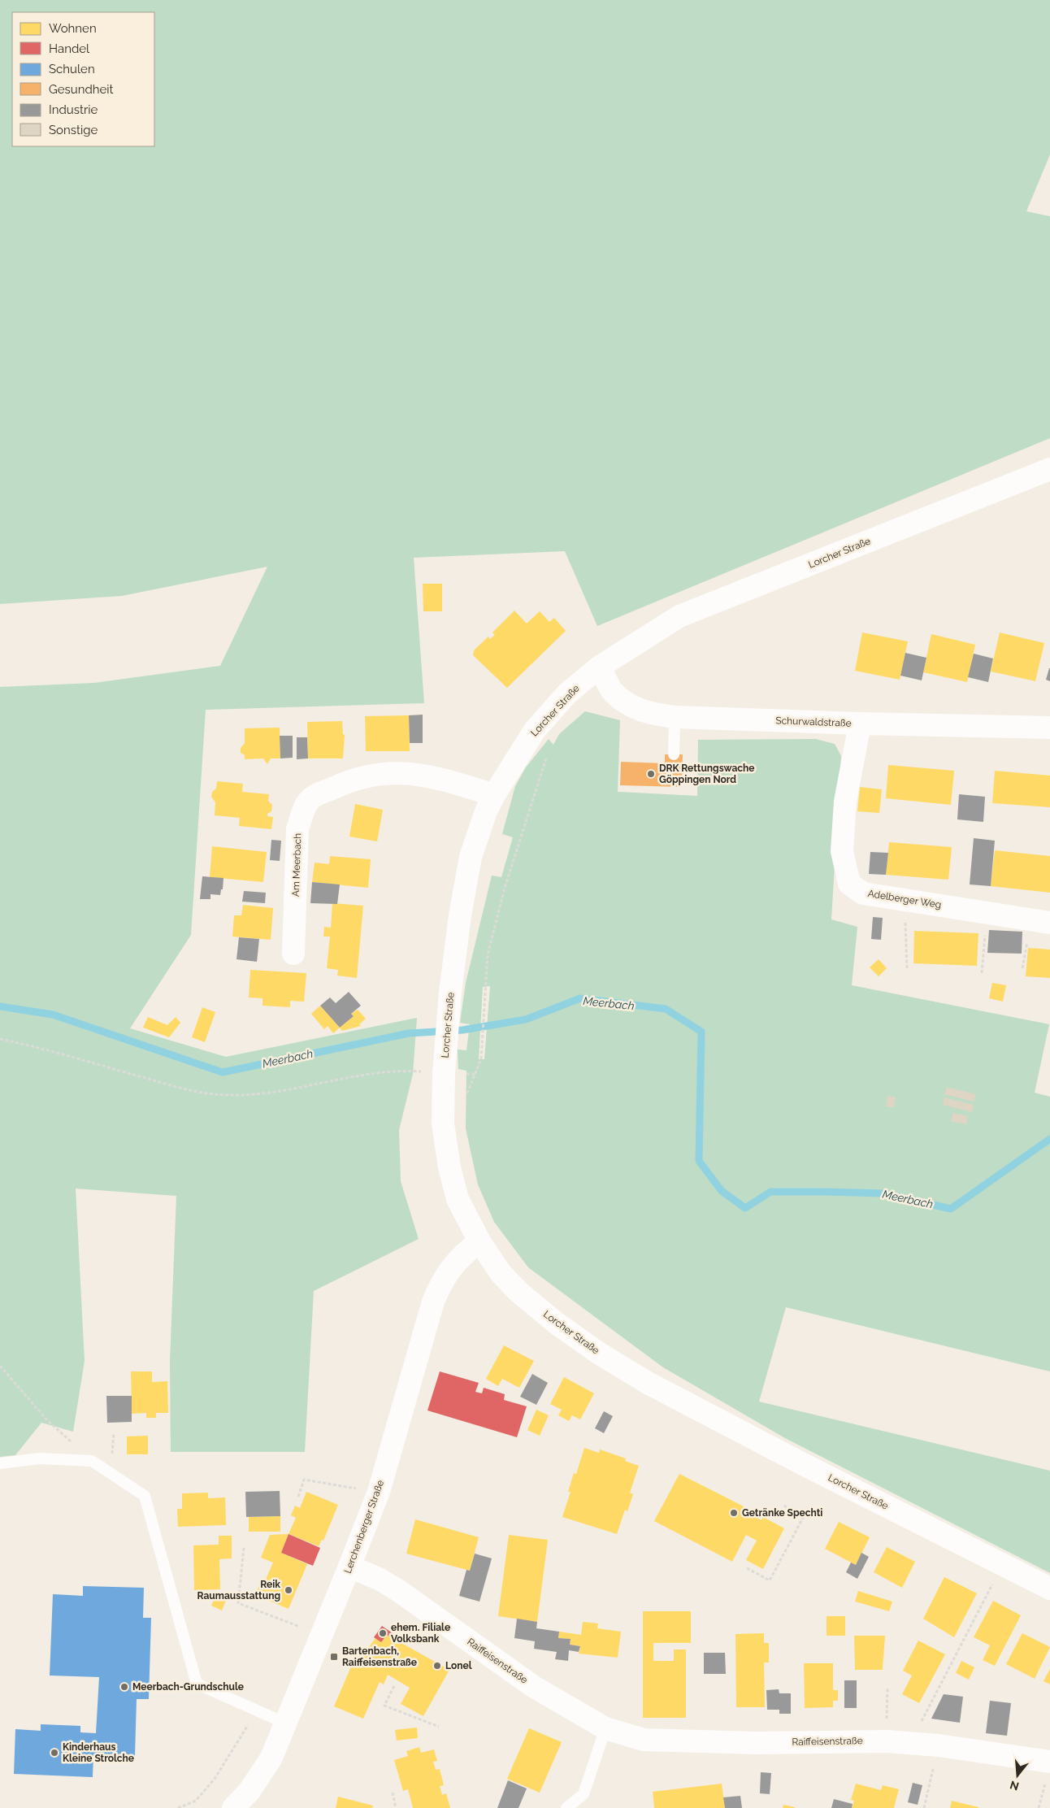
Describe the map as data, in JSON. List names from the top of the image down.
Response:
{
  "streets": {
    "street": [
      "Lorcher Straße",
      "Schurwaldstraße",
      "Am Meerbach",
      "Adelberger Weg",
      "Lerchenberger Straße",
      "Raiffeisenstraße"
    ]
  },
  "crossings": [
    ["Lorcher Straße", "Schurwaldstraße"],
    ["Lorcher Straße", "Am Meerbach"],
    ["Lorcher Straße", "Lerchenberger Straße"],
    ["Schurwaldstraße", "Adelberger Weg"],
    ["Lerchenberger Straße", "Raiffeisenstraße"]
  ],
  "water": ["Meerbach"],
  "places": {
    "other": [
      "DRK Rettungswache Göppingen Nord",
      "Getränke Spechti",
      "Reik Raumausstattung",
      "ehem. Filiale Volksbank",
      "Lonel",
      "Meerbach-Grundschule",
      "Kinderhaus Kleine Strolche"
    ],
    "transit": ["Bartenbach, Raiffeisenstraße"]
  },
  "legend": [
    "Wohnen",
    "Handel",
    "Schulen",
    "Gesundheit",
    "Industrie",
    "Sonstige"
  ],
  "north": "bottom"
}
